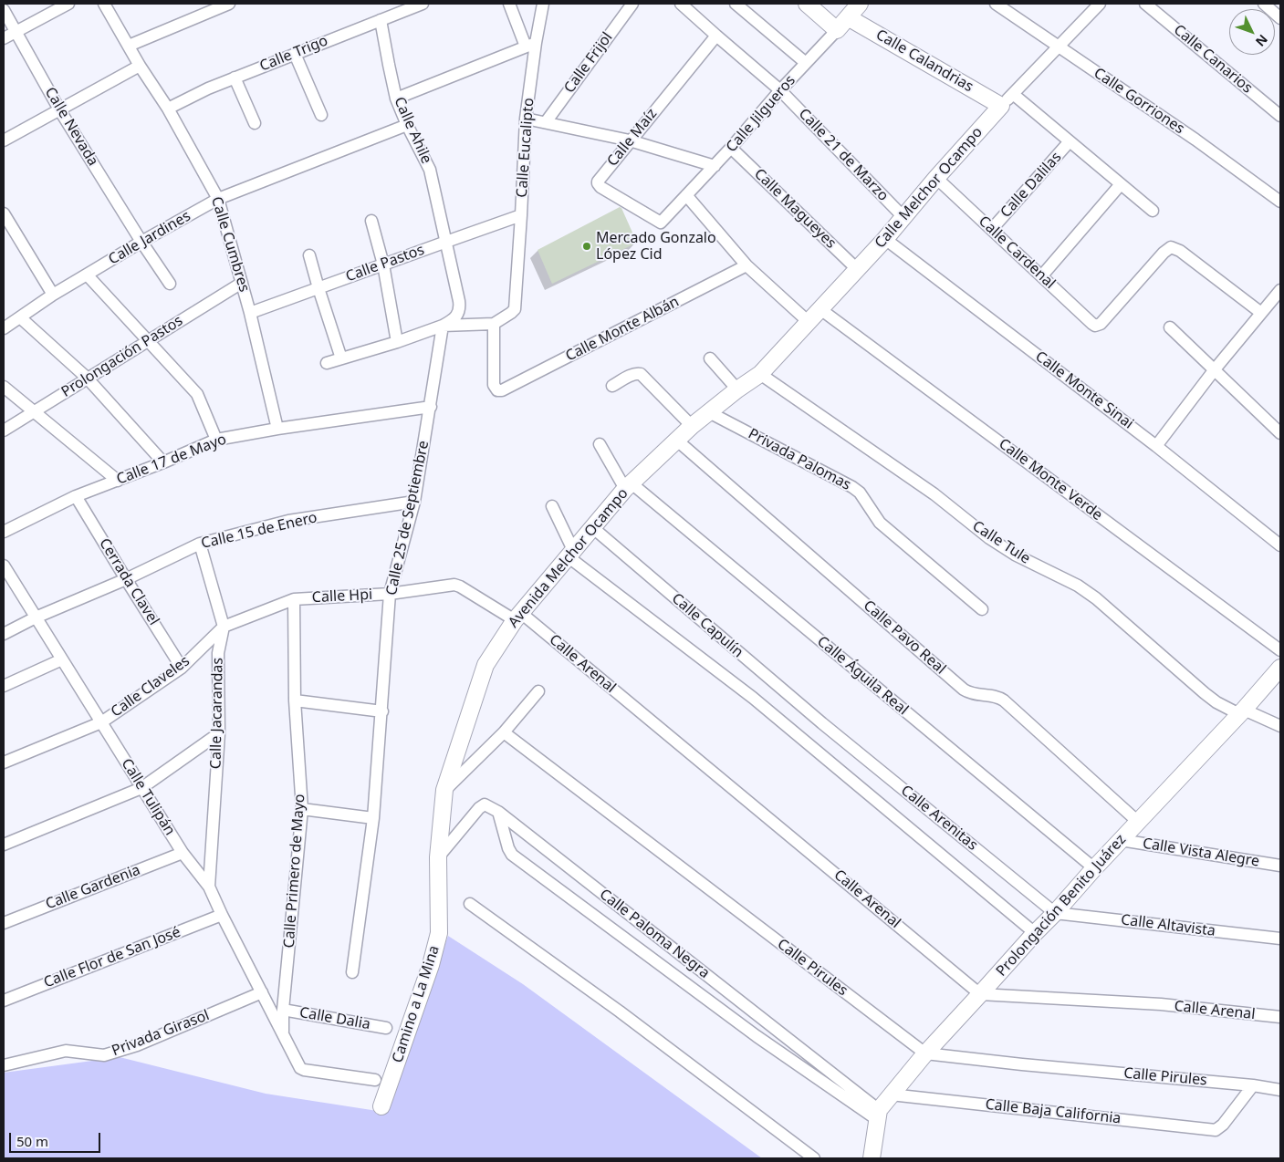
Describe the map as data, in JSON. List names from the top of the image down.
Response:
{
  "streets": {
    "street": [
      "Calle Trigo",
      "Calle Canarios",
      "Calle Calandrias",
      "Calle Frijol",
      "Calle Gorriones",
      "Calle Jilgueros",
      "Calle Nevada",
      "Calle Ahile",
      "Calle Maíz",
      "Calle Eucalipto",
      "Calle 21 de Marzo",
      "Calle Dalilas",
      "Calle Melchor Ocampo",
      "Calle Magueyes",
      "Calle Jardines",
      "Calle Cumbres",
      "Calle Cardenal",
      "Calle Pastos",
      "Calle Monte Albán",
      "Prolongación Pastos",
      "Calle Monte Sinai",
      "Calle 17 de Mayo",
      "Privada Palomas",
      "Calle Monte Verde",
      "Calle 25 de Septiembre",
      "Calle 15 de Enero",
      "Calle Tule",
      "Avenida Melchor Ocampo",
      "Cerrada Clavel",
      "Calle Hpi",
      "Calle Capulín",
      "Calle Pavo Real",
      "Calle Arenal",
      "Calle Águila Real",
      "Calle Claveles",
      "Calle Jacarandas",
      "Calle Tulipán",
      "Calle Arenitas",
      "Calle Vista Alegre",
      "Calle Primero de Mayo",
      "Calle Gardenia",
      "Prolongación Benito Juárez",
      "Calle Altavista",
      "Calle Paloma Negra",
      "Calle Flor de San José",
      "Calle Pirules",
      "Camino a La Mina",
      "Calle Dalia",
      "Privada Girasol",
      "Calle Baja California"
    ]
  },
  "crossings": [
    ["Calle Trigo", "Calle Ahile"],
    ["Calle Trigo", "Calle Cumbres"],
    ["Calle Calandrias", "Calle Jilgueros"],
    ["Calle Calandrias", "Calle Melchor Ocampo"],
    ["Calle Gorriones", "Calle Melchor Ocampo"],
    ["Calle Jilgueros", "Calle Maíz"],
    ["Calle Jilgueros", "Calle 21 de Marzo"],
    ["Calle Jilgueros", "Calle Magueyes"],
    ["Calle Nevada", "Calle Jardines"],
    ["Calle Ahile", "Calle Jardines"],
    ["Calle Ahile", "Calle Pastos"],
    ["Calle Ahile", "Calle 25 de Septiembre"],
    ["Calle Maíz", "Calle 21 de Marzo"],
    ["Calle Eucalipto", "Calle Pastos"],
    ["Calle Eucalipto", "Calle Monte Albán"],
    ["Calle 21 de Marzo", "Calle Melchor Ocampo"],
    ["Calle Dalilas", "Calle Cardenal"],
    ["Calle Melchor Ocampo", "Calle Magueyes"],
    ["Calle Melchor Ocampo", "Calle Cardenal"],
    ["Calle Melchor Ocampo", "Calle Monte Sinai"],
    ["Calle Melchor Ocampo", "Calle Monte Verde"],
    ["Calle Melchor Ocampo", "Calle Tule"],
    ["Calle Melchor Ocampo", "Avenida Melchor Ocampo"],
    ["Calle Jardines", "Calle Cumbres"],
    ["Calle Cumbres", "Calle Pastos"],
    ["Calle Cumbres", "Prolongación Pastos"],
    ["Calle Cumbres", "Calle 17 de Mayo"],
    ["Calle 17 de Mayo", "Calle 25 de Septiembre"],
    ["Calle 17 de Mayo", "Cerrada Clavel"],
    ["Privada Palomas", "Avenida Melchor Ocampo"],
    ["Calle 25 de Septiembre", "Calle 15 de Enero"],
    ["Calle 25 de Septiembre", "Calle Hpi"],
    ["Calle 15 de Enero", "Cerrada Clavel"],
    ["Calle 15 de Enero", "Calle Jacarandas"],
    ["Calle 15 de Enero", "Calle Tulipán"],
    ["Calle Tule", "Avenida Melchor Ocampo"],
    ["Calle Tule", "Prolongación Benito Juárez"],
    ["Avenida Melchor Ocampo", "Calle Hpi"],
    ["Avenida Melchor Ocampo", "Calle Capulín"],
    ["Avenida Melchor Ocampo", "Calle Pavo Real"],
    ["Avenida Melchor Ocampo", "Calle Arenal"],
    ["Avenida Melchor Ocampo", "Calle Águila Real"],
    ["Avenida Melchor Ocampo", "Camino a La Mina"],
    ["Cerrada Clavel", "Calle Claveles"],
    ["Calle Hpi", "Calle Arenal"],
    ["Calle Hpi", "Calle Claveles"],
    ["Calle Hpi", "Calle Primero de Mayo"],
    ["Calle Capulín", "Calle Arenitas"],
    ["Calle Pavo Real", "Prolongación Benito Juárez"],
    ["Calle Arenal", "Prolongación Benito Juárez"],
    ["Calle Águila Real", "Prolongación Benito Juárez"],
    ["Calle Claveles", "Calle Jacarandas"],
    ["Calle Claveles", "Calle Tulipán"],
    ["Calle Claveles", "Calle Primero de Mayo"],
    ["Calle Jacarandas", "Calle Tulipán"],
    ["Calle Tulipán", "Calle Primero de Mayo"],
    ["Calle Tulipán", "Calle Gardenia"],
    ["Calle Tulipán", "Calle Flor de San José"],
    ["Calle Tulipán", "Privada Girasol"],
    ["Calle Arenitas", "Prolongación Benito Juárez"],
    ["Calle Arenitas", "Calle Altavista"],
    ["Calle Vista Alegre", "Prolongación Benito Juárez"],
    ["Calle Primero de Mayo", "Calle Dalia"],
    ["Prolongación Benito Juárez", "Calle Altavista"],
    ["Prolongación Benito Juárez", "Calle Paloma Negra"],
    ["Prolongación Benito Juárez", "Calle Pirules"],
    ["Prolongación Benito Juárez", "Calle Baja California"],
    ["Calle Paloma Negra", "Camino a La Mina"],
    ["Calle Pirules", "Calle Baja California"]
  ],
  "places": ["Mercado Gonzalo López Cid"],
  "scale_bar": "50 m",
  "north": "bottom right"
}
